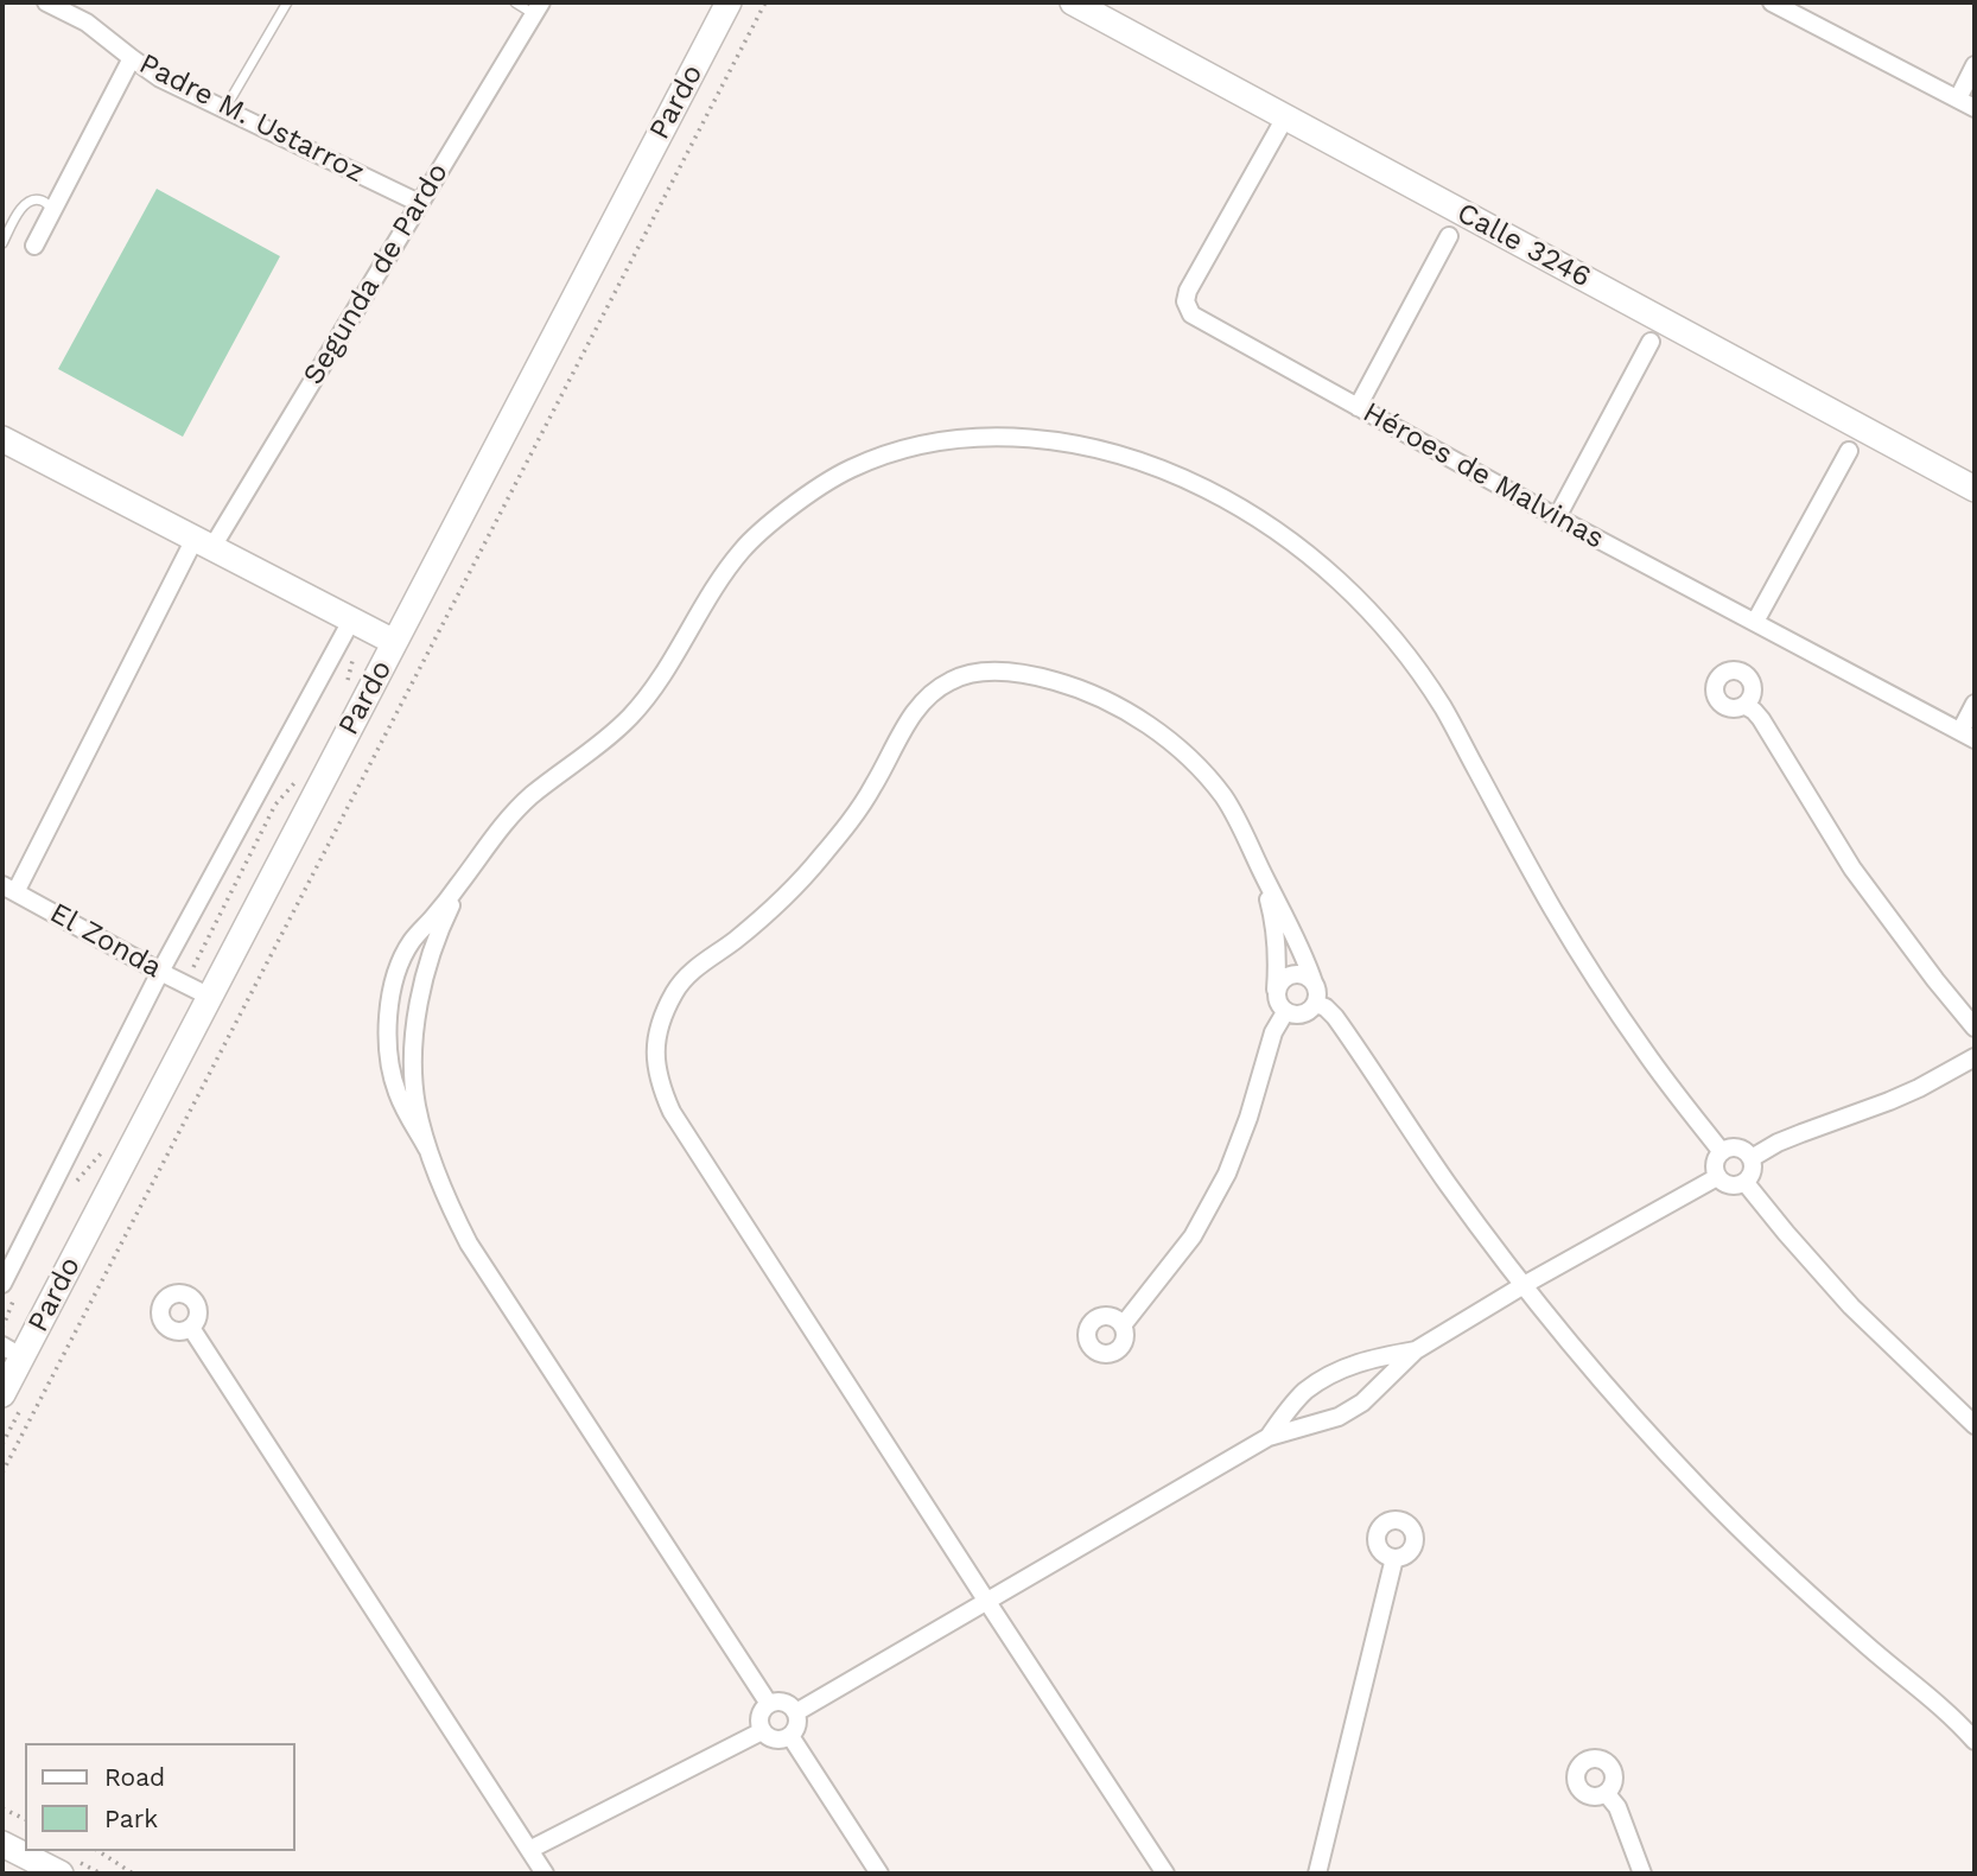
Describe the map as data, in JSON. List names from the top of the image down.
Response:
{
  "streets": {
    "main road": ["Pardo", "Calle 3246"],
    "street": [
      "Padre M. Ustarroz",
      "Segunda de Pardo",
      "Héroes de Malvinas",
      "El Zonda"
    ]
  },
  "crossings": [
    ["Pardo", "El Zonda"],
    ["Padre M. Ustarroz", "Segunda de Pardo"],
    ["Calle 3246", "Héroes de Malvinas"],
    ["Segunda de Pardo", "El Zonda"]
  ],
  "legend": ["Road", "Park"]
}
